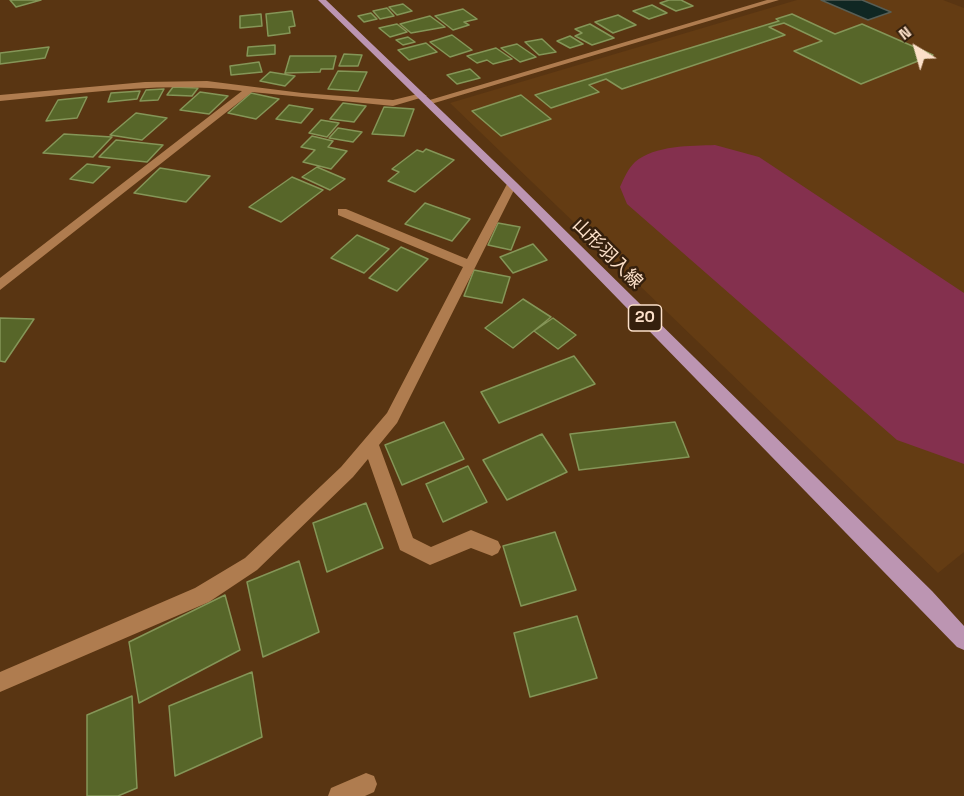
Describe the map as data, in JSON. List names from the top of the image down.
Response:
{
  "streets": {
    "main road": ["山形羽入線", "20"]
  },
  "north": "top left"
}
